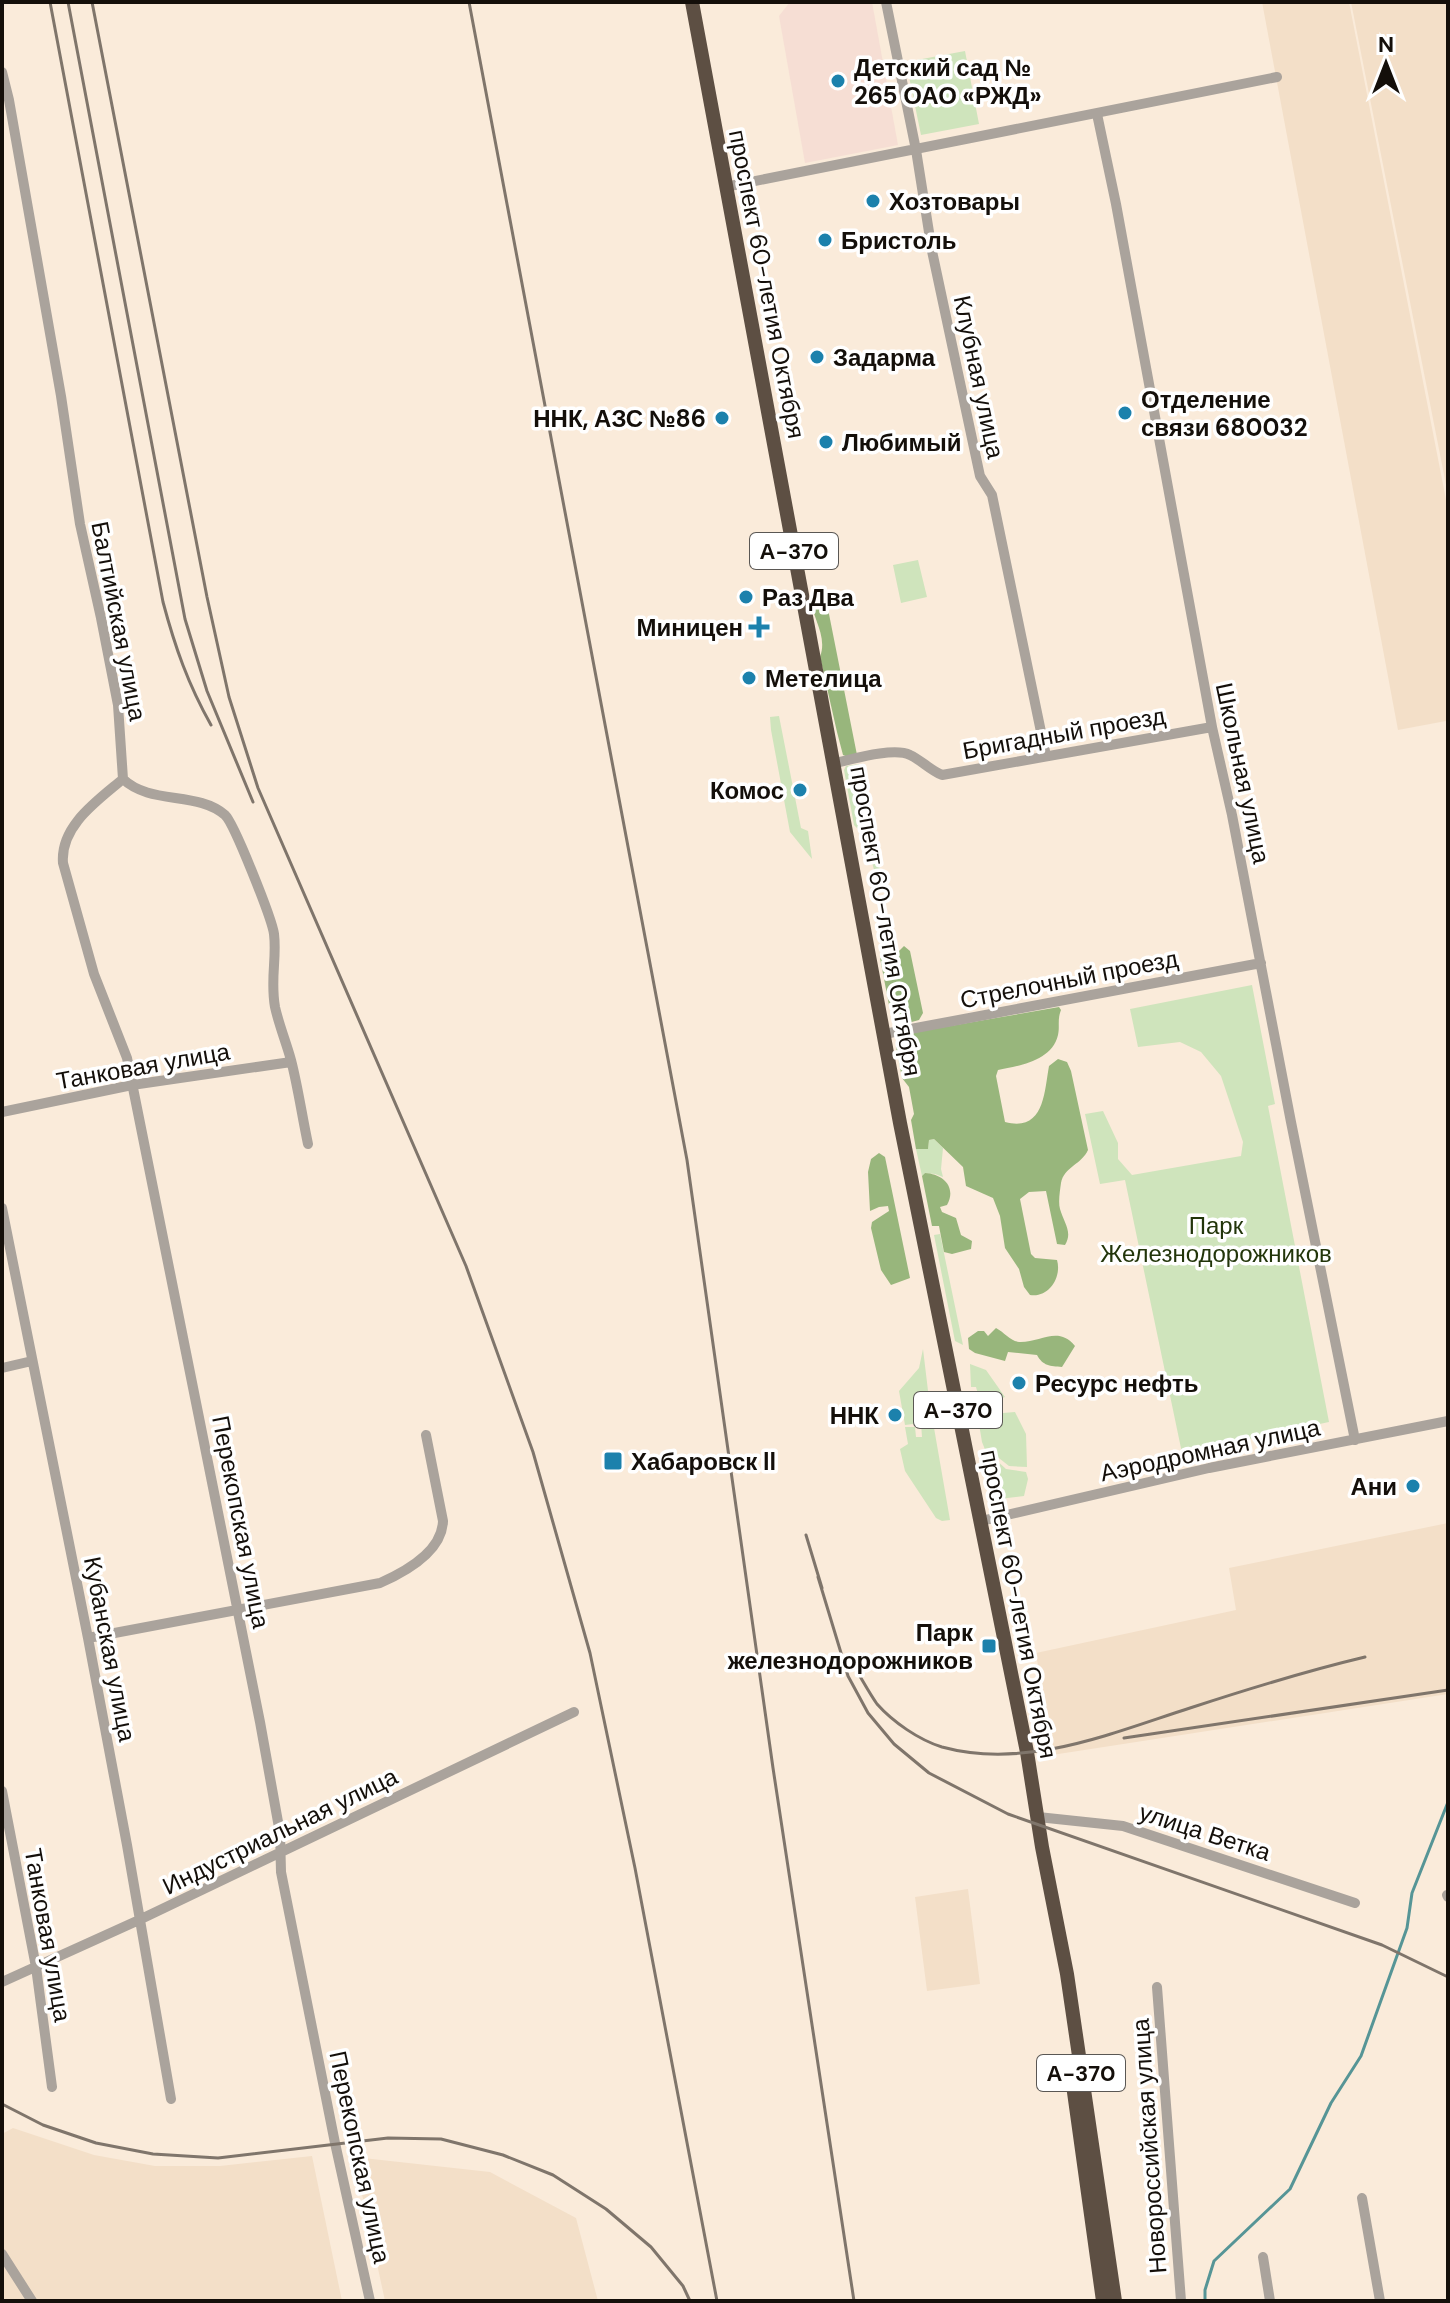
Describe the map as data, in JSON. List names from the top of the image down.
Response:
{
  "streets": {
    "highway": ["проспект 60-летия Октября", "А-370"],
    "street": [
      "Клубная улица",
      "Балтийская улица",
      "Бригадный проезд",
      "Школьная улица",
      "Стрелочный проезд",
      "Танковая улица",
      "Аэродромная улица",
      "Перекопская улица",
      "Кубанская улица",
      "Индустриальная улица",
      "улица Ветка",
      "Новороссийская улица"
    ]
  },
  "crossings": [
    ["проспект 60-летия Октября", "Бригадный проезд"],
    ["проспект 60-летия Октября", "Стрелочный проезд"],
    ["проспект 60-летия Октября", "Аэродромная улица"],
    ["проспект 60-летия Октября", "улица Ветка"],
    ["Клубная улица", "Бригадный проезд"],
    ["Балтийская улица", "Перекопская улица"],
    ["Бригадный проезд", "Школьная улица"],
    ["Школьная улица", "Стрелочный проезд"],
    ["Школьная улица", "Аэродромная улица"],
    ["Танковая улица", "Перекопская улица"],
    ["Танковая улица", "Индустриальная улица"],
    ["Перекопская улица", "Индустриальная улица"],
    ["Кубанская улица", "Индустриальная улица"]
  ],
  "parks": ["Парк Железнодорожников"],
  "places": {
    "other": [
      "Детский сад № 265 ОАО «РЖД»",
      "Хозтовары",
      "Бристоль",
      "Задарма",
      "Отделение связи 680032",
      "ННК, АЗС №86",
      "Любимый",
      "Раз Два",
      "Метелица",
      "Комос",
      "Ресурс нефть",
      "ННК",
      "Ани"
    ],
    "health": ["Миницен"],
    "transit": ["Хабаровск II", "Парк железнодорожников"]
  },
  "north": "top"
}
